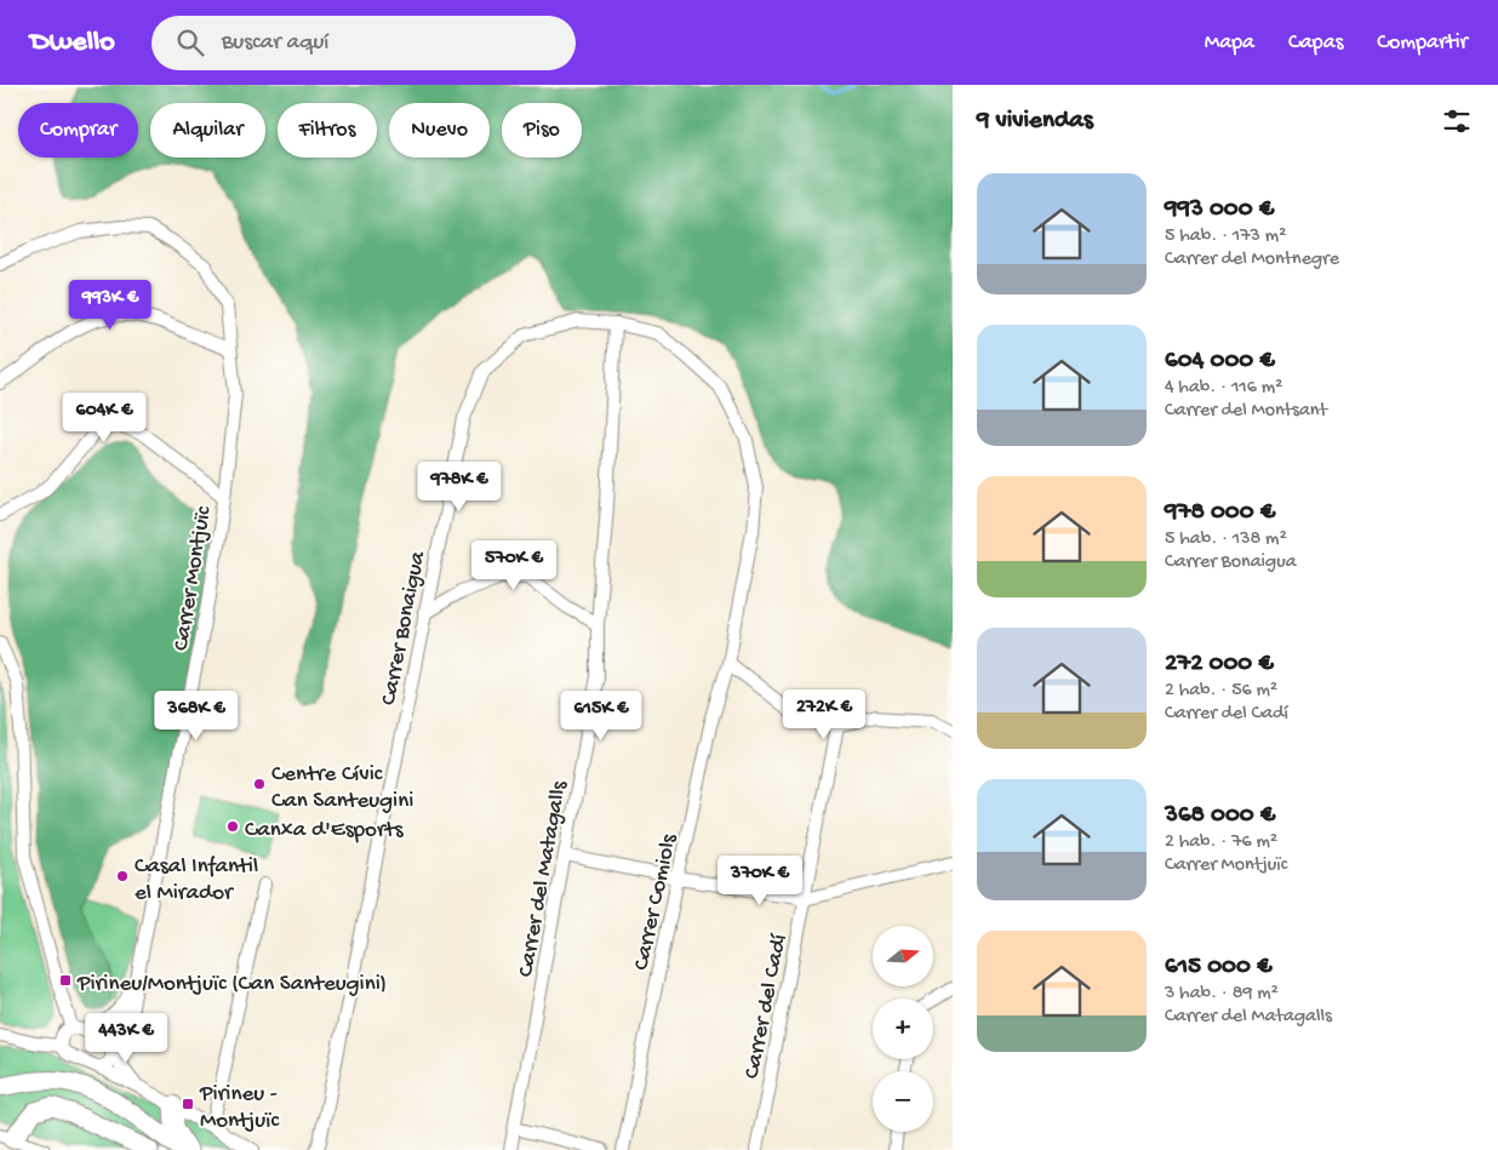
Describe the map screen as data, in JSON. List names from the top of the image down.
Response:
{
  "streets": {
    "street": [
      "Carrer Montjuïc",
      "Carrer Bonaigua",
      "Carrer del Matagalls",
      "Carrer Comiols",
      "Carrer del Cadí"
    ]
  },
  "crossings": [
    ["Carrer Bonaigua", "Carrer del Matagalls"],
    ["Carrer Bonaigua", "Carrer Comiols"]
  ],
  "places": {
    "other": ["Centre Cívic Can Santeugini", "Canxa d'Esports", "Casal Infantil el Mirador"],
    "transit": ["Pirineu/Montjuïc (Can Santeugini)", "Pirineu - Montjuïc"]
  },
  "north": "right",
  "page": {
    "header": "Dwello",
    "search": "Buscar aquí",
    "nav": ["Mapa", "Capas", "Compartir"],
    "heading": "9 viviendas",
    "chip": [
      "Comprar",
      "Alquilar",
      "Filtros",
      "Nuevo",
      "Piso"
    ],
    "list": [
      {
        "name": "993 000 €",
        "note": "5 hab. · 173 m² · Carrer del Montnegre"
      },
      {
        "name": "604 000 €",
        "note": "4 hab. · 116 m² · Carrer del Montsant"
      },
      {
        "name": "978 000 €",
        "note": "5 hab. · 138 m² · Carrer Bonaigua"
      },
      {
        "name": "272 000 €",
        "note": "2 hab. · 56 m² · Carrer del Cadí"
      },
      {
        "name": "368 000 €",
        "note": "2 hab. · 76 m² · Carrer Montjuïc"
      },
      {
        "name": "615 000 €",
        "note": "3 hab. · 89 m² · Carrer del Matagalls"
      }
    ],
    "price": [
      "993K €",
      "604K €",
      "978K €",
      "570K €",
      "272K €",
      "368K €",
      "615K €",
      "370K €",
      "443K €"
    ],
    "map_buttons": ["+", "−"]
  }
}
